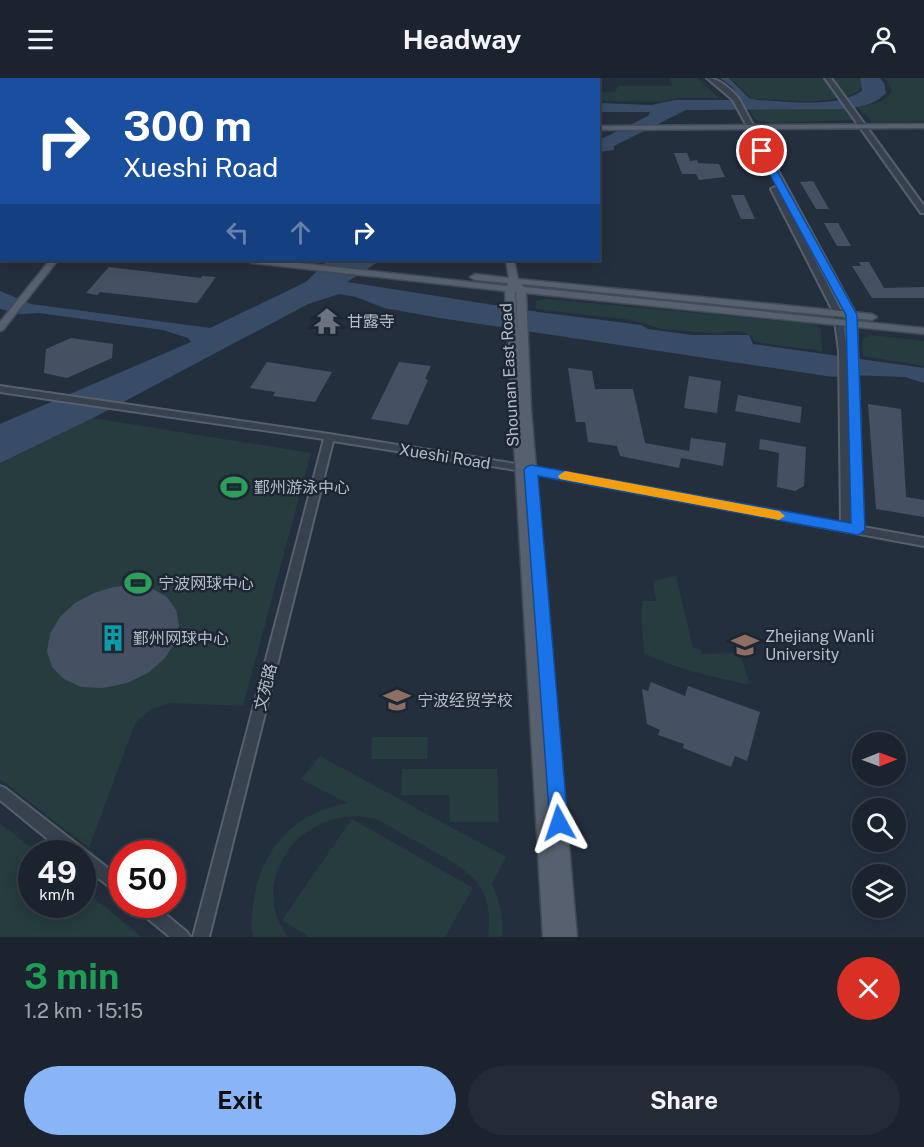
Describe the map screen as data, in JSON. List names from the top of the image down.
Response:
{
  "streets": {
    "main road": ["Shounan East Road"],
    "street": ["Xueshi Road", "文苑路"]
  },
  "crossings": [
    ["Shounan East Road", "Xueshi Road"],
    ["Xueshi Road", "文苑路"]
  ],
  "places": {
    "temple": ["甘露寺"],
    "sports": ["鄞州游泳中心", "宁波网球中心"],
    "building": ["鄞州网球中心"],
    "school or university": ["Zhejiang Wanli University", "宁波经贸学校"]
  },
  "north": "right",
  "page": {
    "header": "Headway",
    "turn": ["300 m", "Xueshi Road"],
    "speed": "49 km/h",
    "limit": "50",
    "heading": ["3 min", "1.2 km · 15:15"],
    "buttons": ["Exit", "Share"]
  }
}
